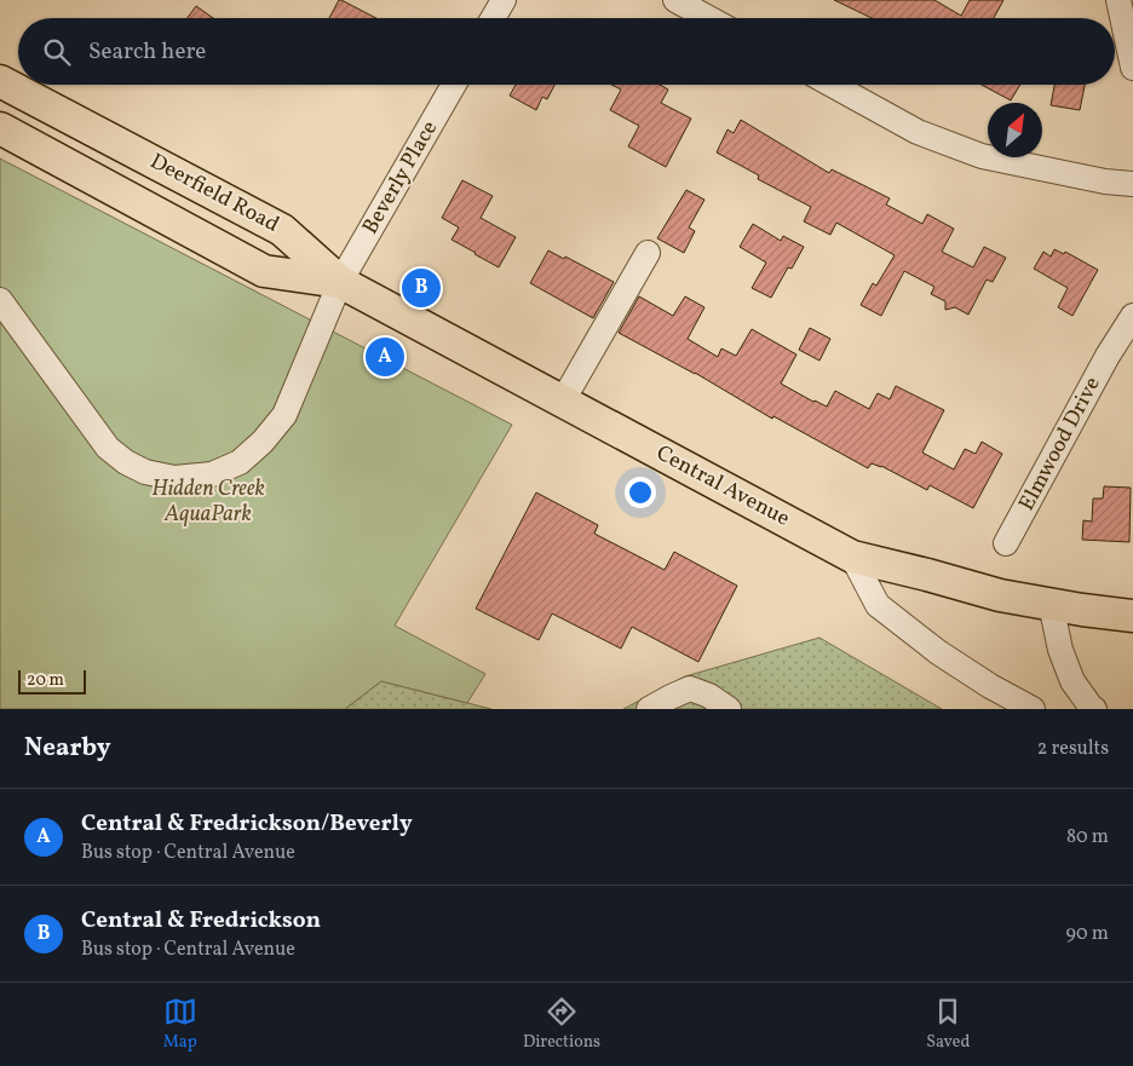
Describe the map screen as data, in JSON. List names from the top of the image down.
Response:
{
  "streets": {
    "main road": ["Deerfield Road", "Central Avenue"],
    "street": ["Beverly Place", "Elmwood Drive"]
  },
  "crossings": [
    ["Beverly Place", "Deerfield Road"],
    ["Beverly Place", "Central Avenue"],
    ["Deerfield Road", "Central Avenue"]
  ],
  "parks": ["Hidden Creek AquaPark"],
  "scale_bar": "20 m",
  "north": "top right",
  "page": {
    "search": "Search here",
    "pins": ["B", "A"],
    "scale": "20 m",
    "heading": ["Nearby", "2 results"],
    "list": [
      {
        "mark": "A",
        "name": "Central & Fredrickson/Beverly",
        "note": "Bus stop · Central Avenue",
        "value": "80 m"
      },
      {
        "mark": "B",
        "name": "Central & Fredrickson",
        "note": "Bus stop · Central Avenue",
        "value": "90 m"
      }
    ],
    "nav": ["Map", "Directions", "Saved"]
  }
}
